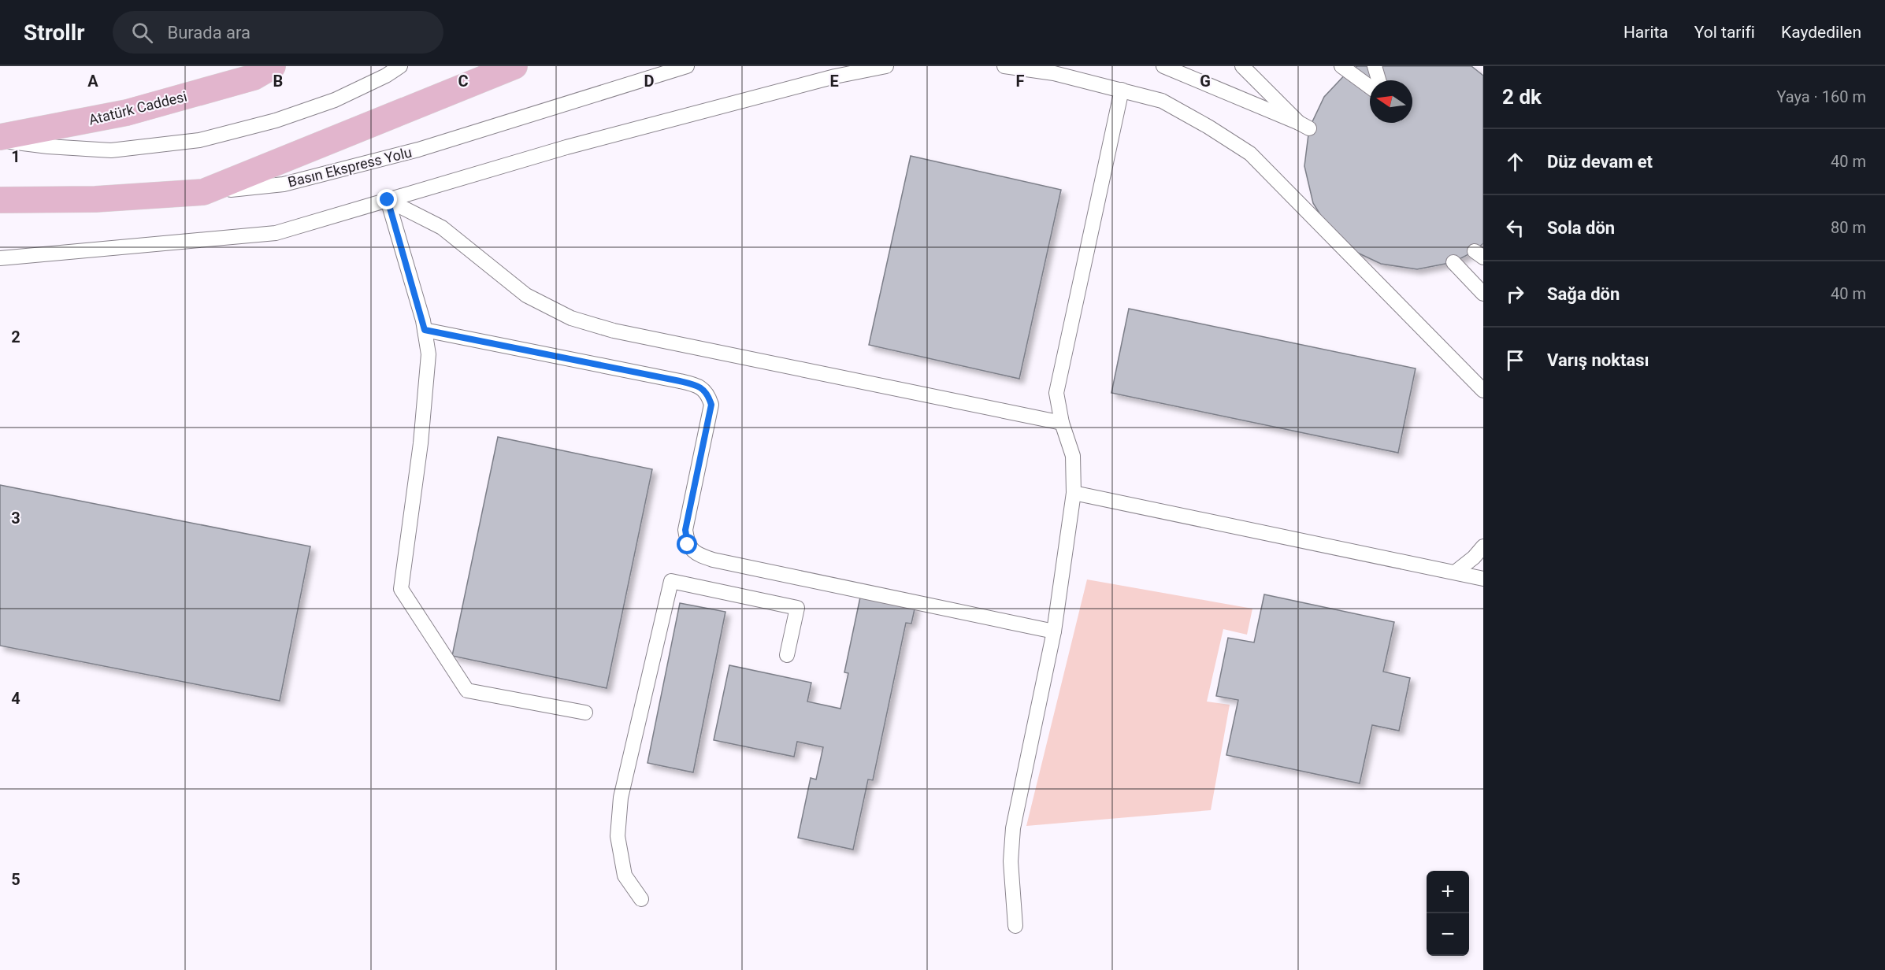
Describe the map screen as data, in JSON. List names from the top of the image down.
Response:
{
  "streets": {
    "main road": ["Atatürk Caddesi", "Basın Ekspress Yolu"]
  },
  "north": "left",
  "page": {
    "header": "Strollr",
    "search": "Burada ara",
    "nav": ["Harita", "Yol tarifi", "Kaydedilen"],
    "heading": ["2 dk", "Yaya · 160 m"],
    "list": [
      ["Düz devam et", "40 m"],
      ["Sola dön", "80 m"],
      ["Sağa dön", "40 m"],
      "Varış noktası"
    ],
    "map_buttons": ["+", "−"]
  },
  "grid": {
    "columns": [
      "A",
      "B",
      "C",
      "D",
      "E",
      "F",
      "G"
    ],
    "rows": [
      "1",
      "2",
      "3",
      "4",
      "5"
    ]
  }
}
